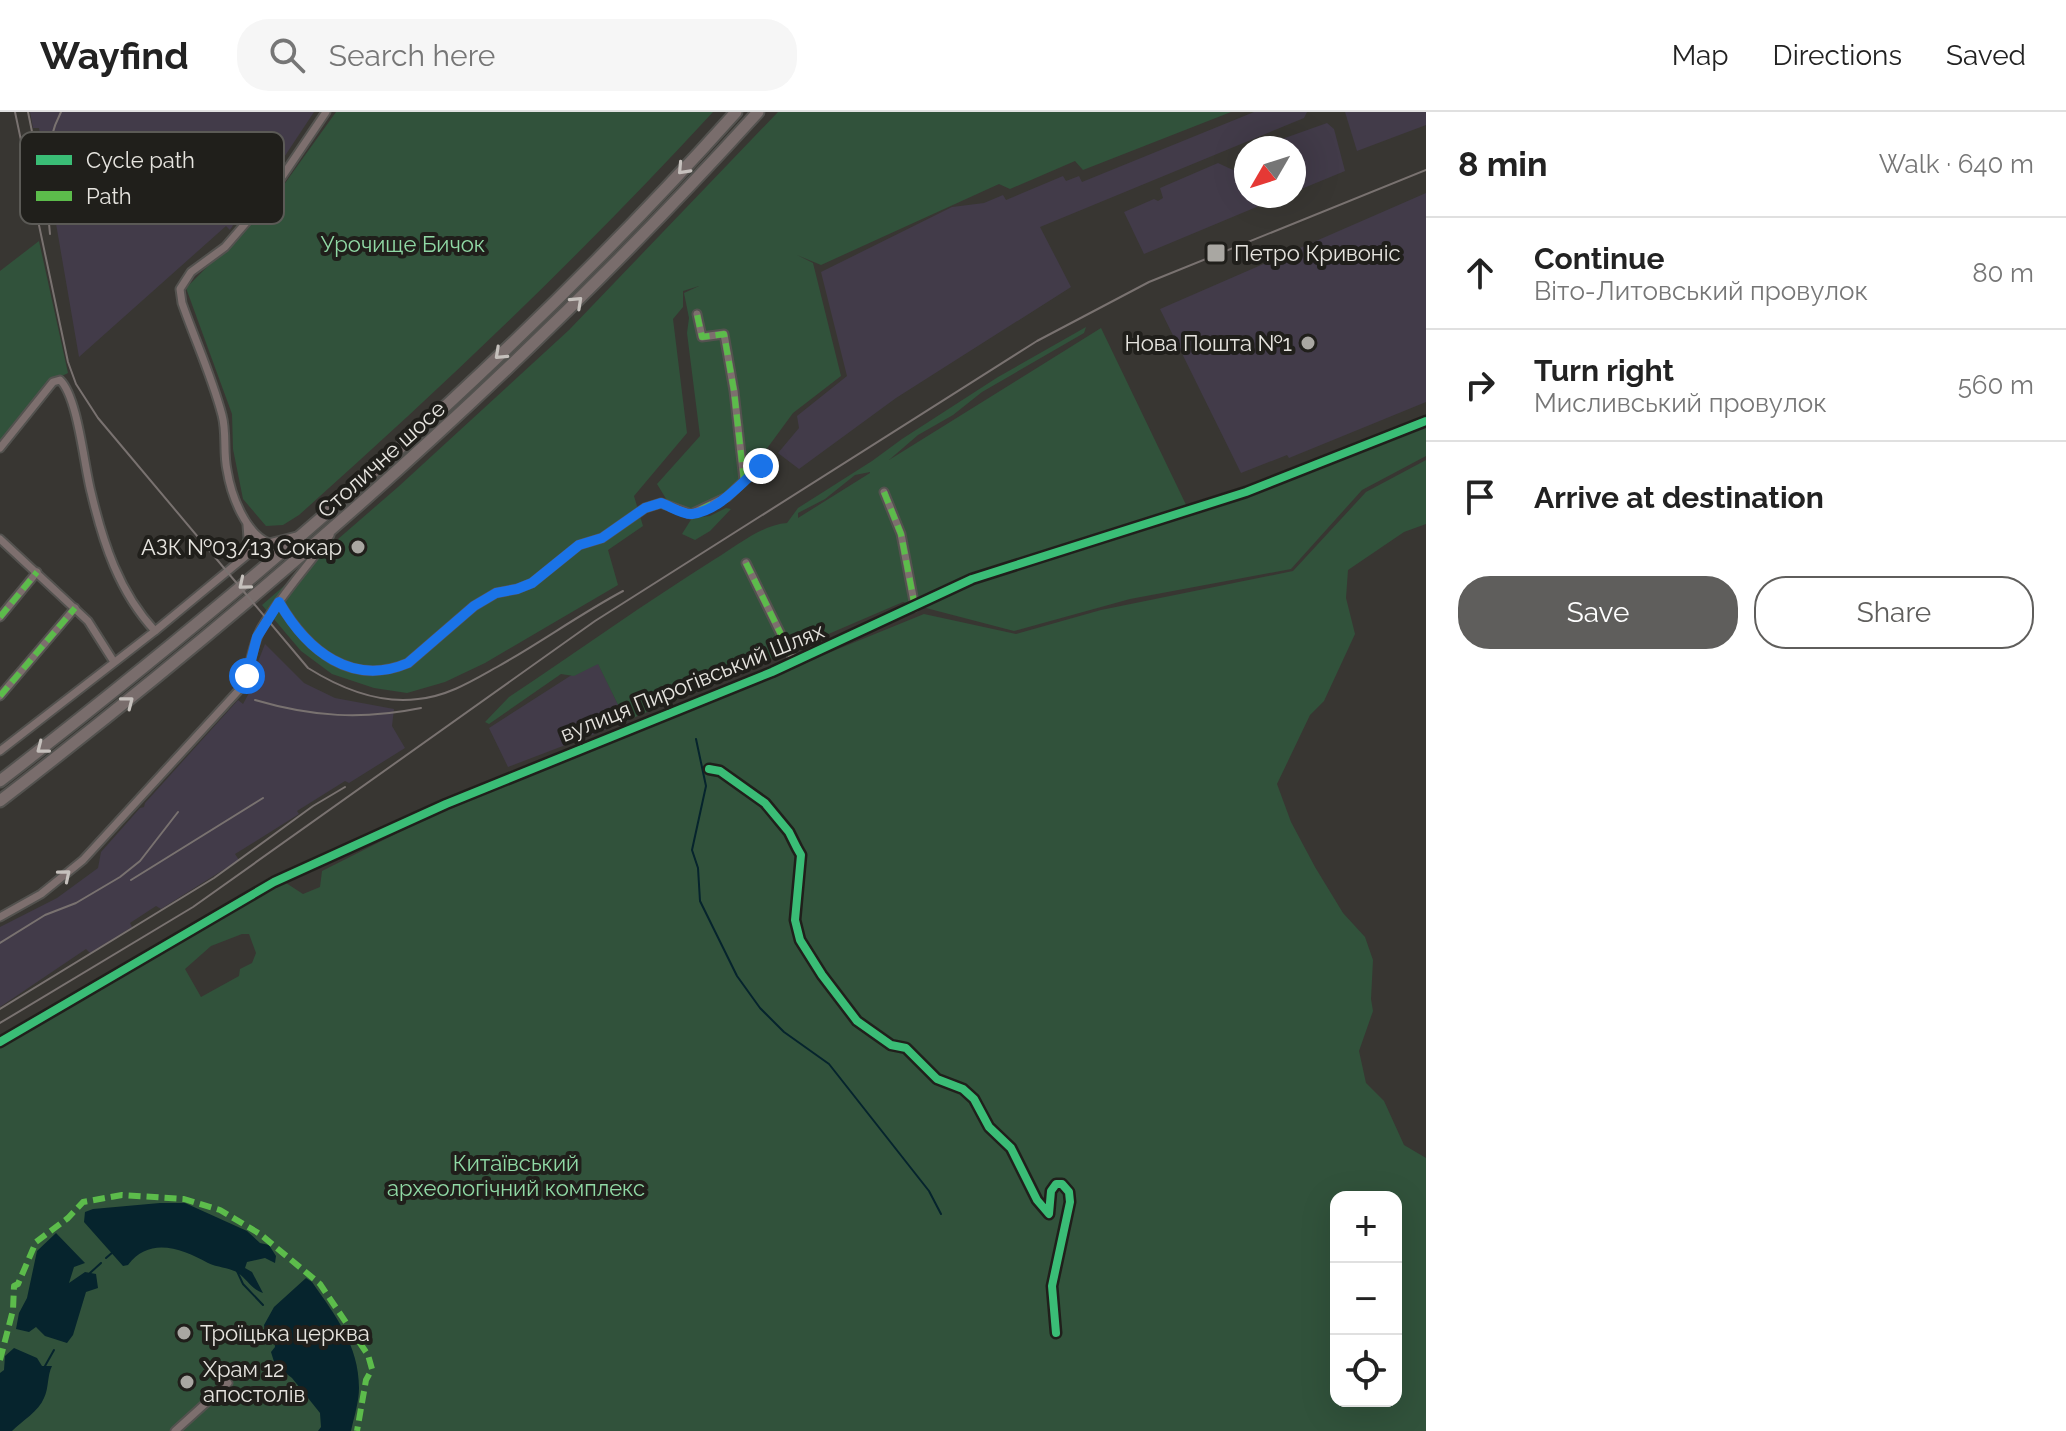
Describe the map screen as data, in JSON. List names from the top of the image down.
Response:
{
  "streets": {
    "highway": ["Столичне шосе"],
    "street": ["вулиця Пирогівський Шлях"]
  },
  "parks": ["Урочище Бичок", "Китаївський археологічний комплекс"],
  "places": {
    "transit": ["Петро Кривоніс"],
    "other": [
      "Нова Пошта №1",
      "АЗК №03/13 Сокар",
      "Троїцька церква",
      "Храм 12 апостолів"
    ]
  },
  "legend": ["Cycle path", "Path"],
  "north": "bottom left",
  "page": {
    "header": "Wayfind",
    "search": "Search here",
    "nav": ["Map", "Directions", "Saved"],
    "heading": ["8 min", "Walk · 640 m"],
    "list": [
      ["Continue", "Віто-Литовський провулок", "80 m"],
      ["Turn right", "Мисливський провулок", "560 m"],
      "Arrive at destination"
    ],
    "buttons": ["Save", "Share"],
    "map_buttons": ["+", "−"]
  }
}
